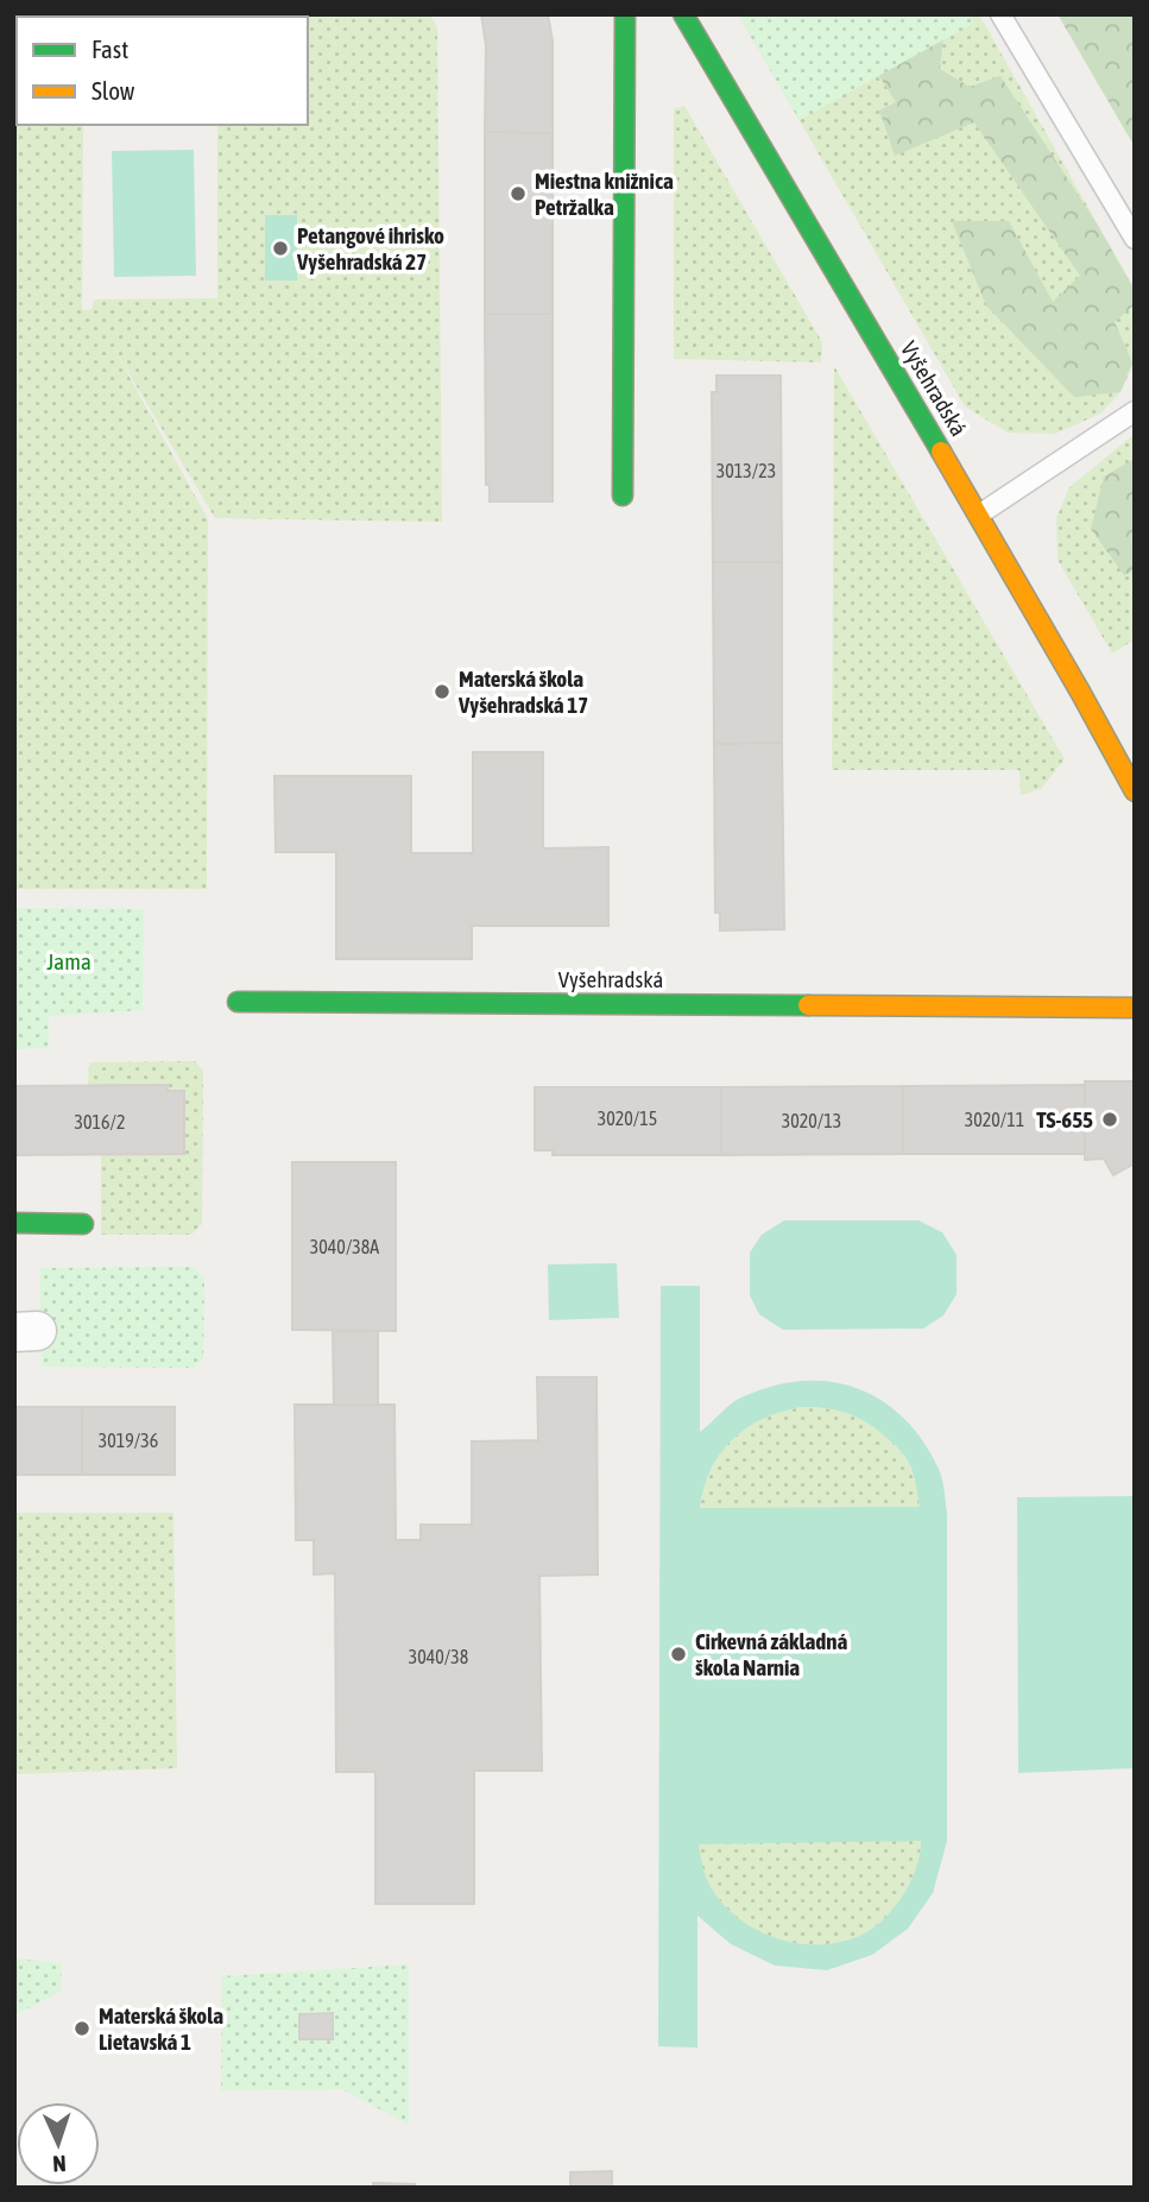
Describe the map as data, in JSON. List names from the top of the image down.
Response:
{
  "streets": {
    "street": ["Vyšehradská"]
  },
  "parks": ["Jama"],
  "places": [
    "Miestna knižnica Petržalka",
    "Petangové ihrisko Vyšehradská 27",
    "Materská škola Vyšehradská 17",
    "TS-655",
    "Cirkevná základná škola Narnia",
    "Materská škola Lietavská 1"
  ],
  "house_numbers": [
    "3013/23",
    "3020/15",
    "3020/11",
    "3020/13",
    "3016/2",
    "3040/38A",
    "3019/36",
    "3040/38"
  ],
  "legend": ["Fast", "Slow"],
  "north": "bottom"
}
